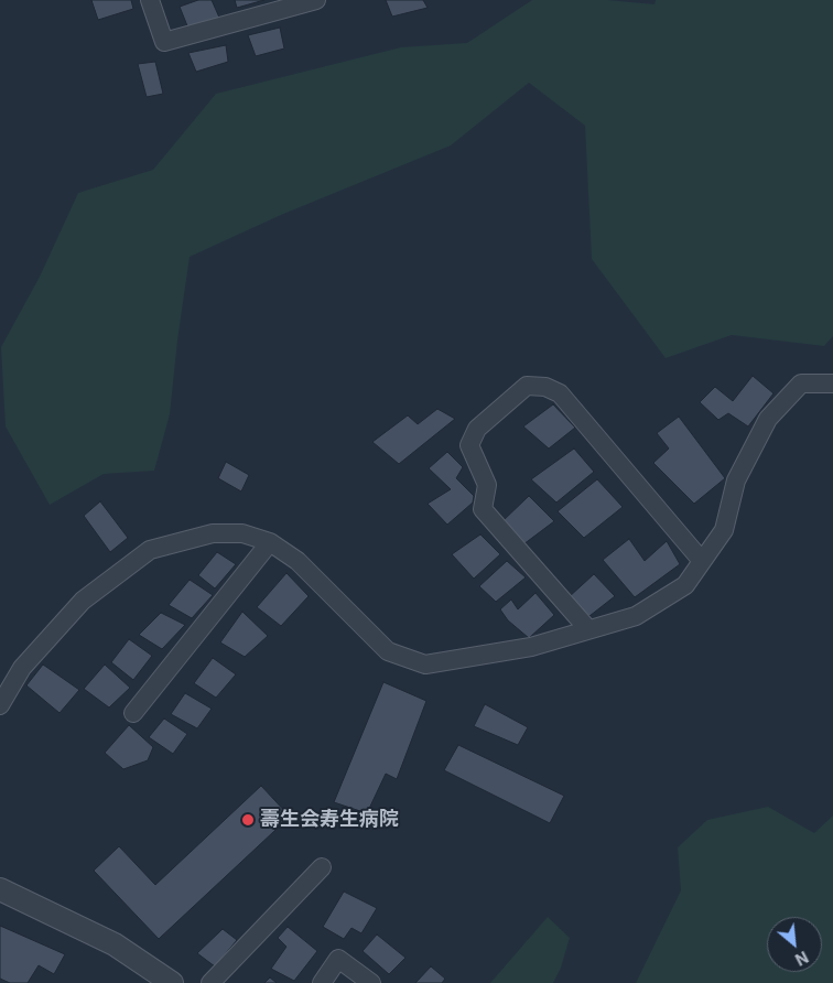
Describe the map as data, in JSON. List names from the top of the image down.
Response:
{
  "places": ["壽生会寿生病院"],
  "north": "bottom right"
}
